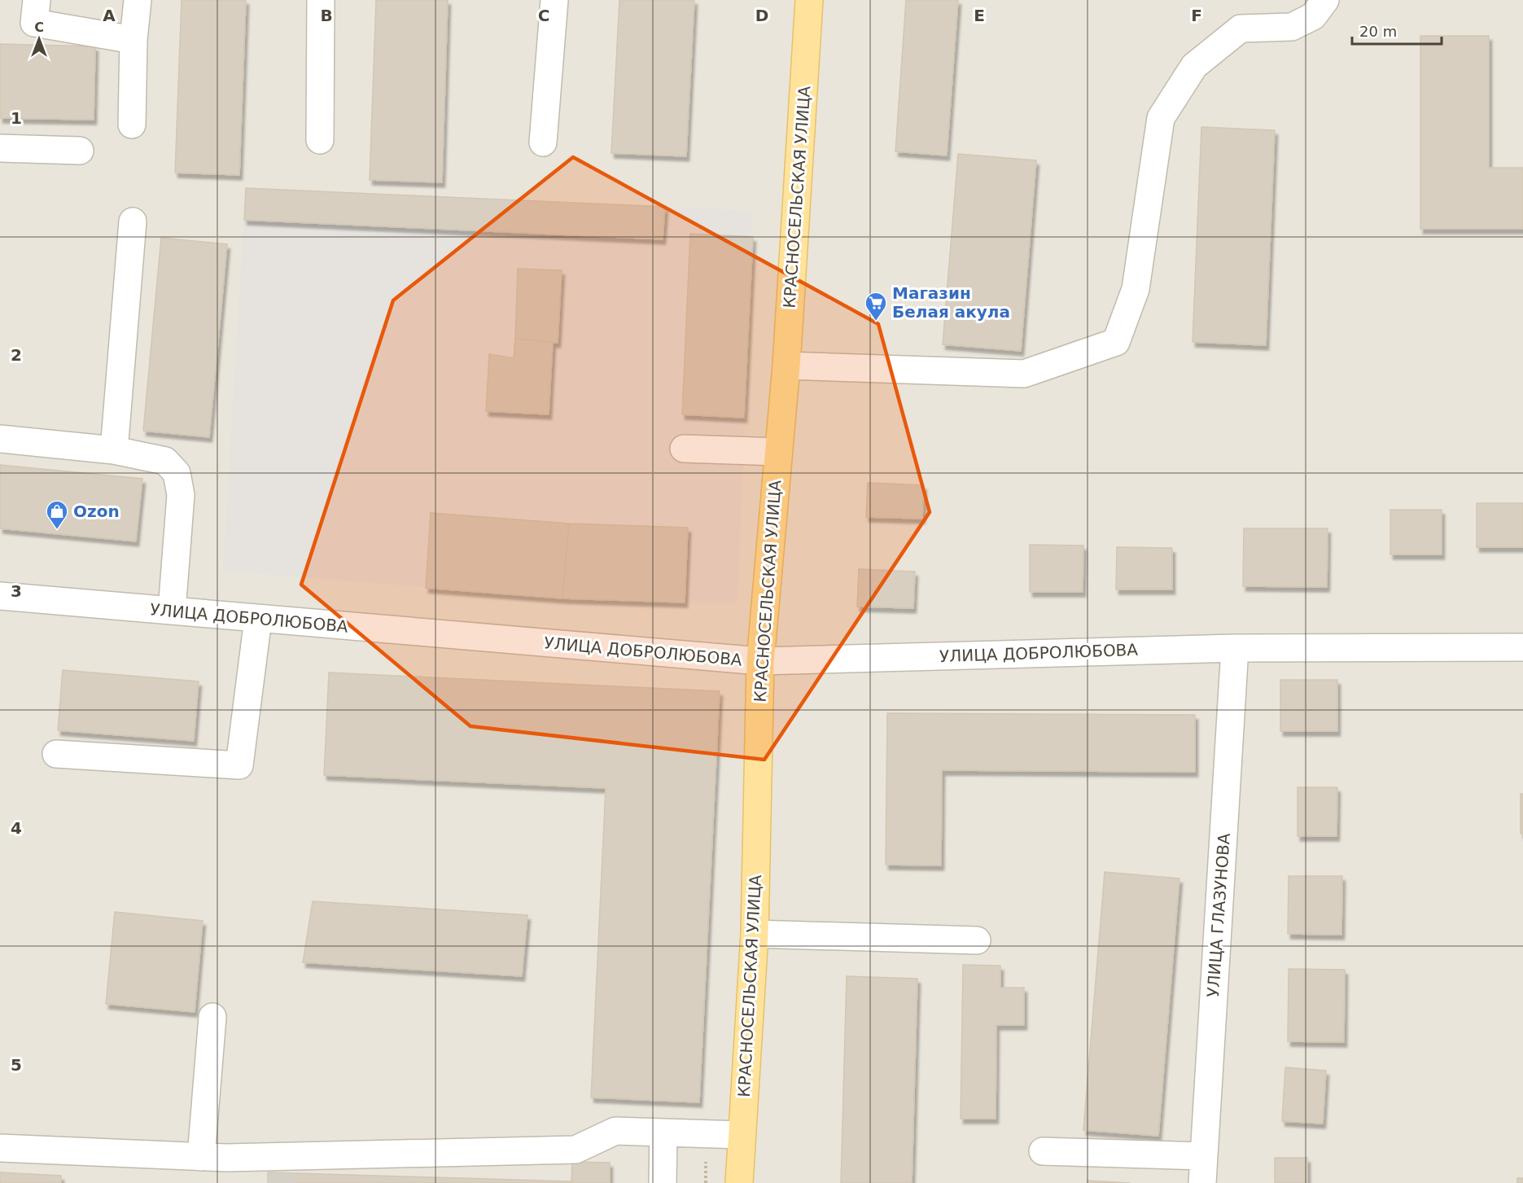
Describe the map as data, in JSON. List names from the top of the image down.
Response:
{
  "streets": {
    "main road": ["КРАСНОСЕЛЬСКАЯ УЛИЦА"],
    "street": ["УЛИЦА ДОБРОЛЮБОВА", "УЛИЦА ГЛАЗУНОВА"]
  },
  "crossings": [
    ["КРАСНОСЕЛЬСКАЯ УЛИЦА", "УЛИЦА ДОБРОЛЮБОВА"],
    ["УЛИЦА ДОБРОЛЮБОВА", "УЛИЦА ГЛАЗУНОВА"]
  ],
  "places": {
    "supermarket": ["Магазин Белая акула"],
    "shop": ["Ozon"]
  },
  "scale_bar": "20 m",
  "north": "top",
  "grid": {
    "columns": [
      "A",
      "B",
      "C",
      "D",
      "E",
      "F"
    ],
    "rows": [
      "1",
      "2",
      "3",
      "4",
      "5"
    ]
  }
}
